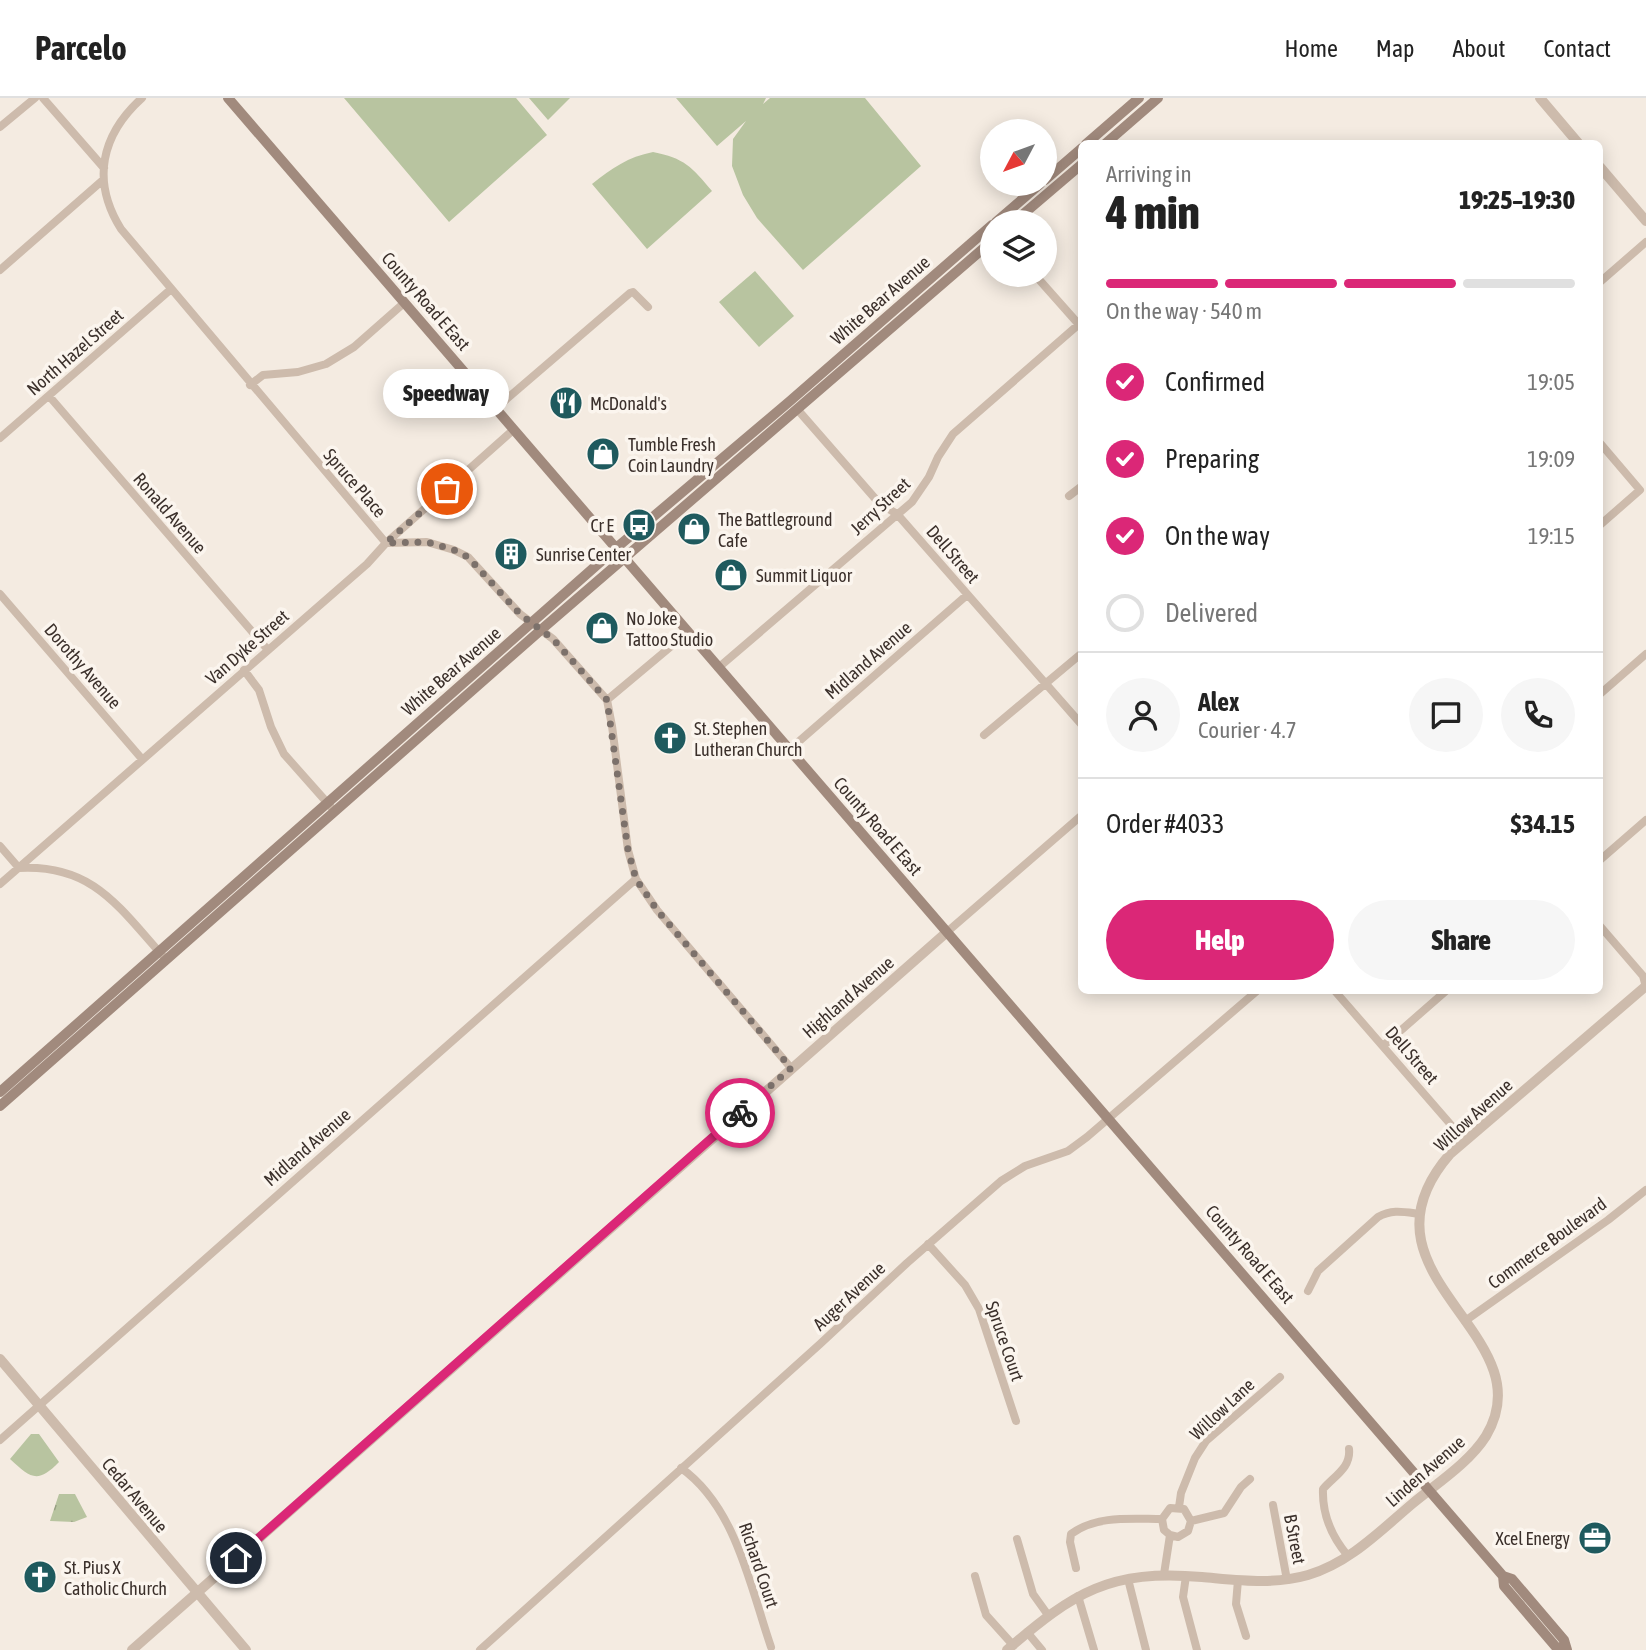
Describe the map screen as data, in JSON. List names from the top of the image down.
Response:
{
  "streets": {
    "main road": ["White Bear Avenue", "County Road E East"],
    "street": [
      "North Hazel Street",
      "Spruce Place",
      "Jerry Street",
      "Ronald Avenue",
      "Dell Street",
      "Van Dyke Street",
      "Midland Avenue",
      "Dorothy Avenue",
      "Highland Avenue",
      "Willow Avenue",
      "Commerce Boulevard",
      "Auger Avenue",
      "Spruce Court",
      "Willow Lane",
      "Linden Avenue",
      "Cedar Avenue",
      "B Street",
      "Richard Court"
    ]
  },
  "crossings": [
    ["White Bear Avenue", "County Road E East"],
    ["White Bear Avenue", "Spruce Place"],
    ["White Bear Avenue", "Dell Street"],
    ["County Road E East", "Jerry Street"],
    ["County Road E East", "Van Dyke Street"],
    ["County Road E East", "Midland Avenue"],
    ["County Road E East", "Highland Avenue"],
    ["County Road E East", "Auger Avenue"],
    ["County Road E East", "Linden Avenue"],
    ["North Hazel Street", "Spruce Place"],
    ["North Hazel Street", "Ronald Avenue"],
    ["Spruce Place", "Van Dyke Street"],
    ["Jerry Street", "Dell Street"],
    ["Ronald Avenue", "Van Dyke Street"],
    ["Dell Street", "Midland Avenue"],
    ["Dell Street", "Willow Avenue"],
    ["Van Dyke Street", "Dorothy Avenue"],
    ["Midland Avenue", "Cedar Avenue"],
    ["Highland Avenue", "Cedar Avenue"],
    ["Willow Avenue", "Linden Avenue"],
    ["Commerce Boulevard", "Linden Avenue"],
    ["Auger Avenue", "Spruce Court"],
    ["Auger Avenue", "Richard Court"],
    ["Linden Avenue", "B Street"]
  ],
  "places": {
    "restaurant": ["McDonald's"],
    "shop": [
      "Tumble Fresh Coin Laundry",
      "The Battleground Cafe",
      "Summit Liquor",
      "No Joke Tattoo Studio"
    ],
    "other": ["Speedway"],
    "bus stop": ["Cr E"],
    "building": ["Sunrise Center"],
    "church": ["St. Stephen Lutheran Church", "St. Pius X Catholic Church"],
    "office": ["Xcel Energy"]
  },
  "north": "bottom left",
  "page": {
    "header": "Parcelo",
    "nav": [
      "Home",
      "Map",
      "About",
      "Contact"
    ],
    "heading": ["4 min", "Arriving in", "19:25–19:30"],
    "panel": [
      "Alex",
      "Courier · 4.7",
      "Order #4033",
      "$34.15"
    ],
    "bar": "On the way · 540 m",
    "list": [
      ["Confirmed", "19:05"],
      ["Preparing", "19:09"],
      ["On the way", "19:15"],
      "Delivered"
    ],
    "bubble": "Speedway",
    "buttons": ["Help", "Share"]
  }
}
